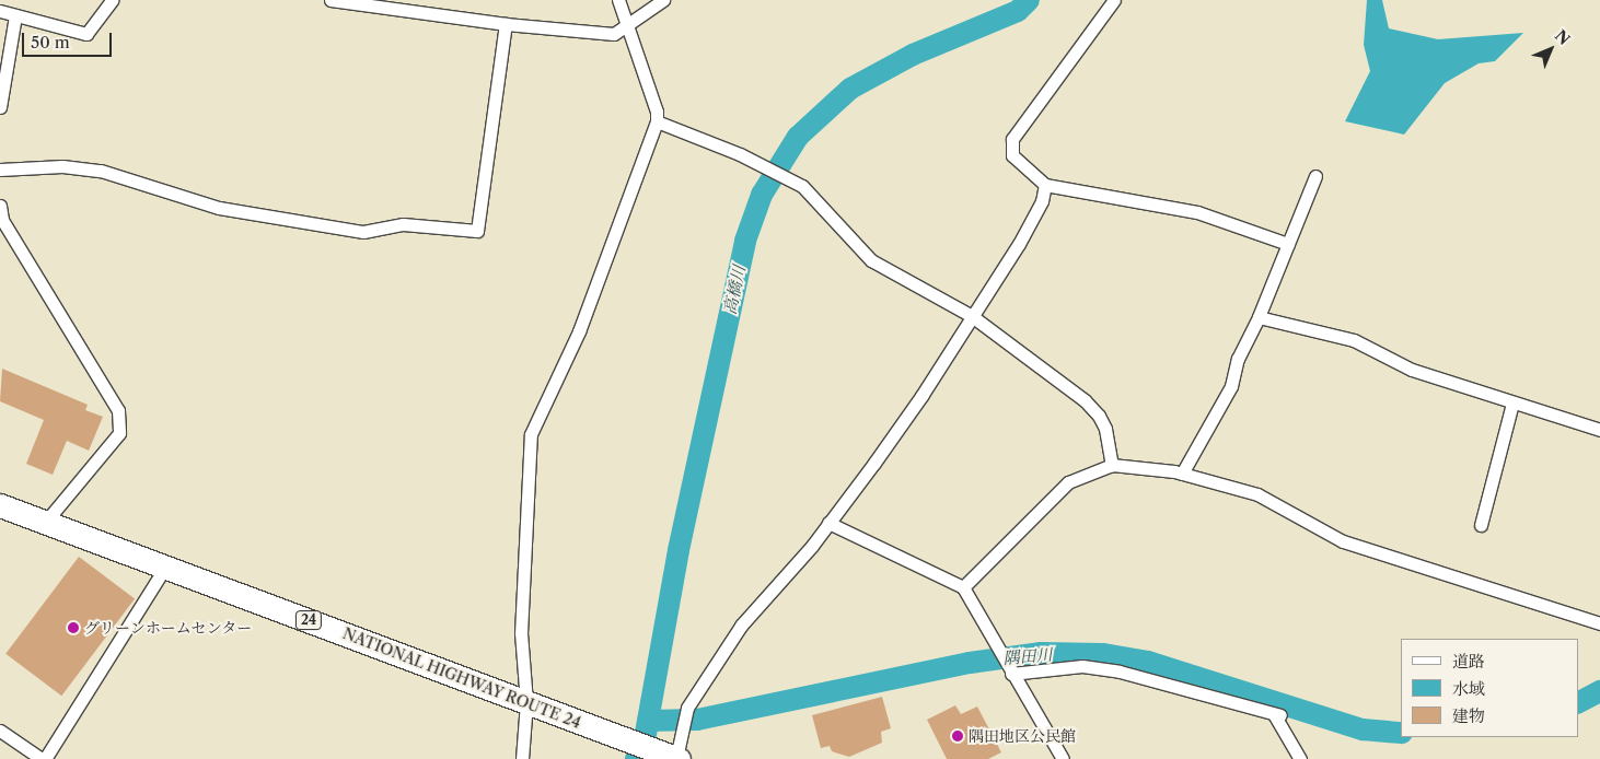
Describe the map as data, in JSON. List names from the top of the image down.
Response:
{
  "streets": {
    "highway": ["24", "NATIONAL HIGHWAY ROUTE 24"]
  },
  "water": ["高橋川", "隅田川"],
  "places": ["グリーンホームセンター", "隅田地区公民館"],
  "legend": ["道路", "水域", "建物"],
  "scale_bar": "50 m",
  "north": "top right"
}
